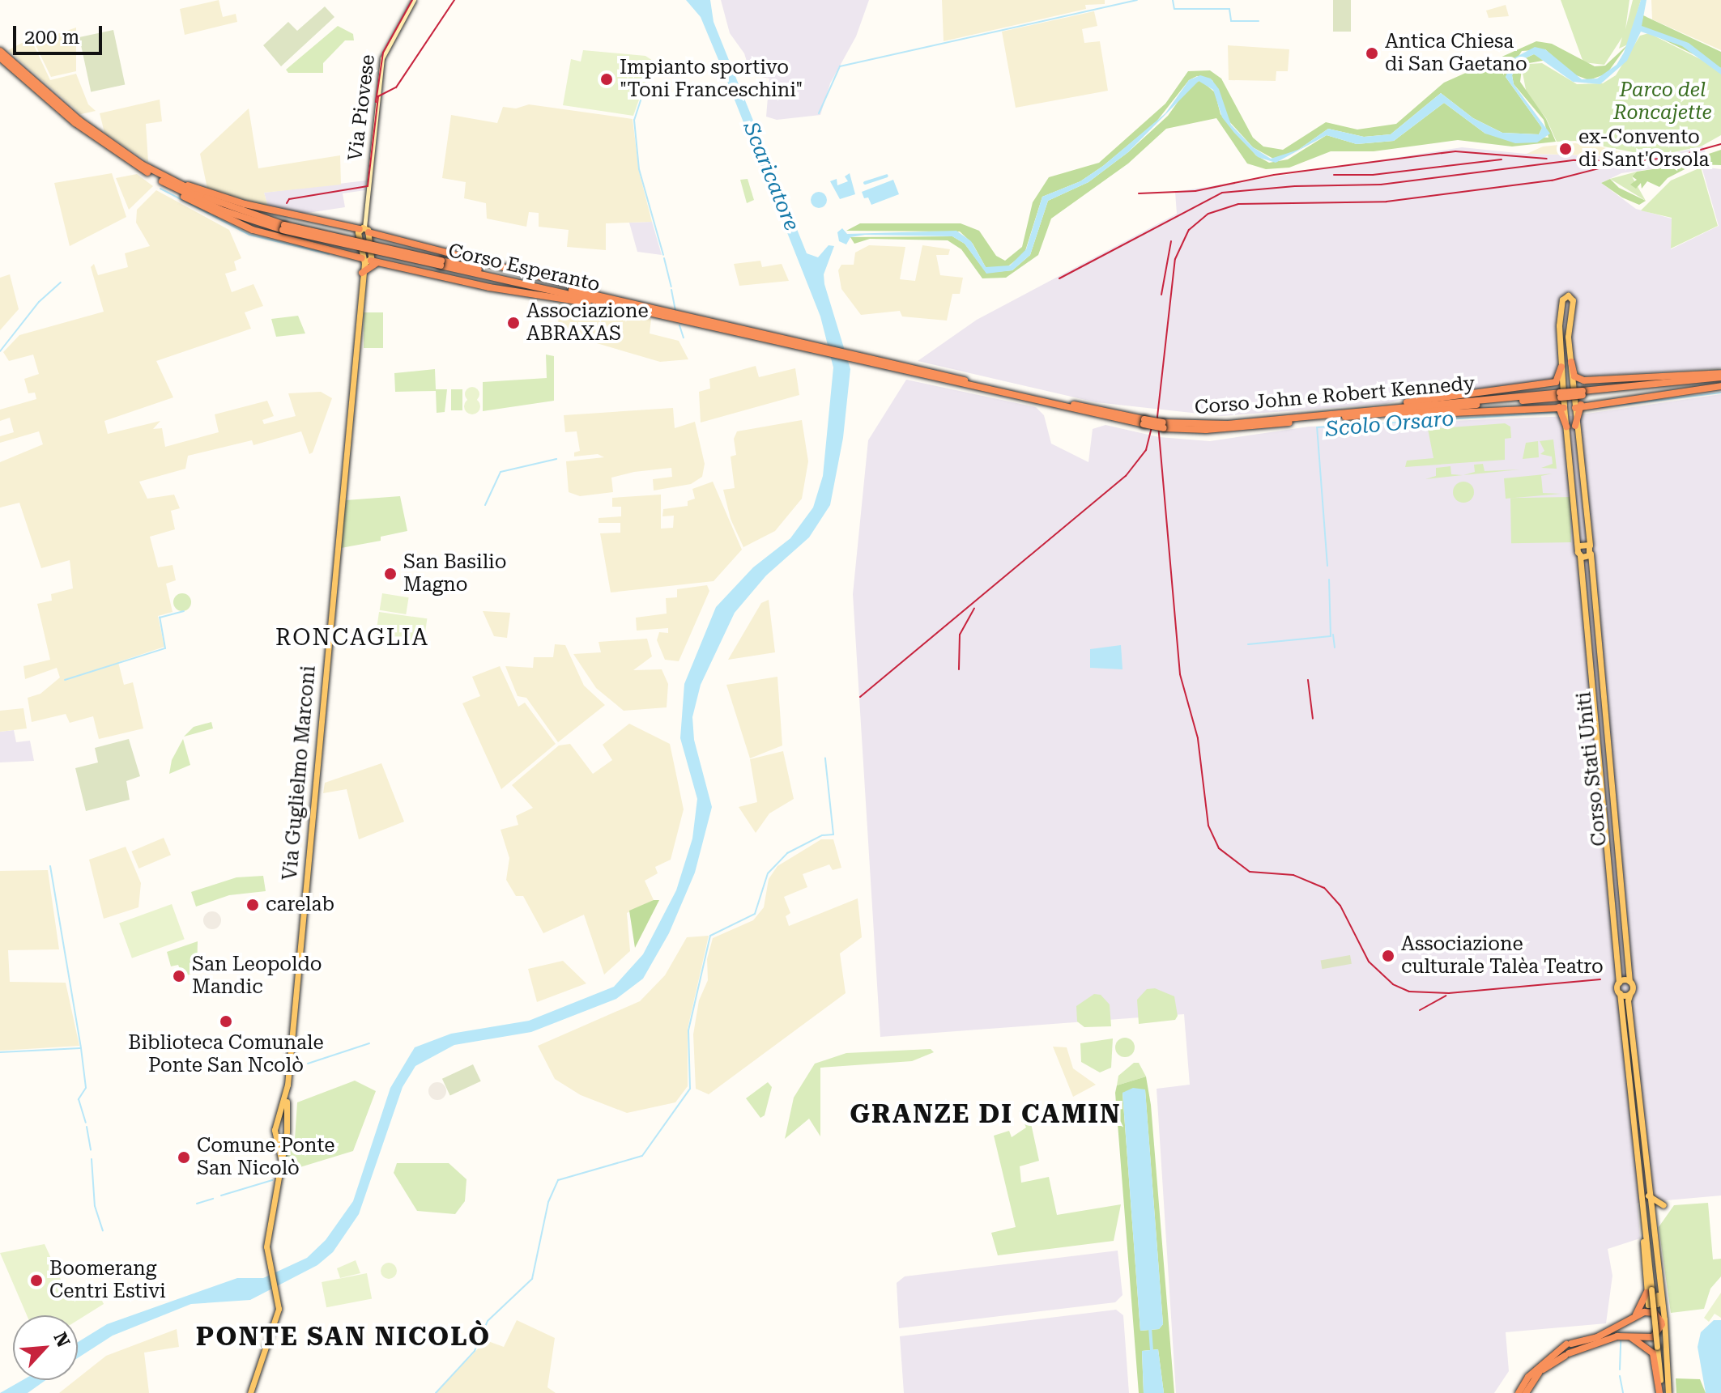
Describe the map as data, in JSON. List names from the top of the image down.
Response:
{
  "streets": {
    "highway": ["Corso Esperanto", "Corso John e Robert Kennedy"],
    "main road": ["Via Piovese", "Corso Stati Uniti", "Via Guglielmo Marconi"]
  },
  "crossings": [
    ["Via Piovese", "Via Guglielmo Marconi"],
    ["Corso Esperanto", "Corso John e Robert Kennedy"]
  ],
  "districts": ["RONCAGLIA", "GRANZE DI CAMIN", "PONTE SAN NICOLÒ"],
  "water": ["Scaricatore", "Scolo Orsaro"],
  "parks": ["Parco del Roncajette"],
  "places": [
    "Antica Chiesa di San Gaetano",
    "Impianto sportivo \"Toni Franceschini\"",
    "ex-Convento di Sant'Orsola",
    "Associazione ABRAXAS",
    "San Basilio Magno",
    "carelab",
    "Associazione culturale Talèa Teatro",
    "San Leopoldo Mandic",
    "Biblioteca Comunale Ponte San Ncolò",
    "Comune Ponte San Nicolò",
    "Boomerang Centri Estivi"
  ],
  "scale_bar": "200 m",
  "north": "top right"
}
